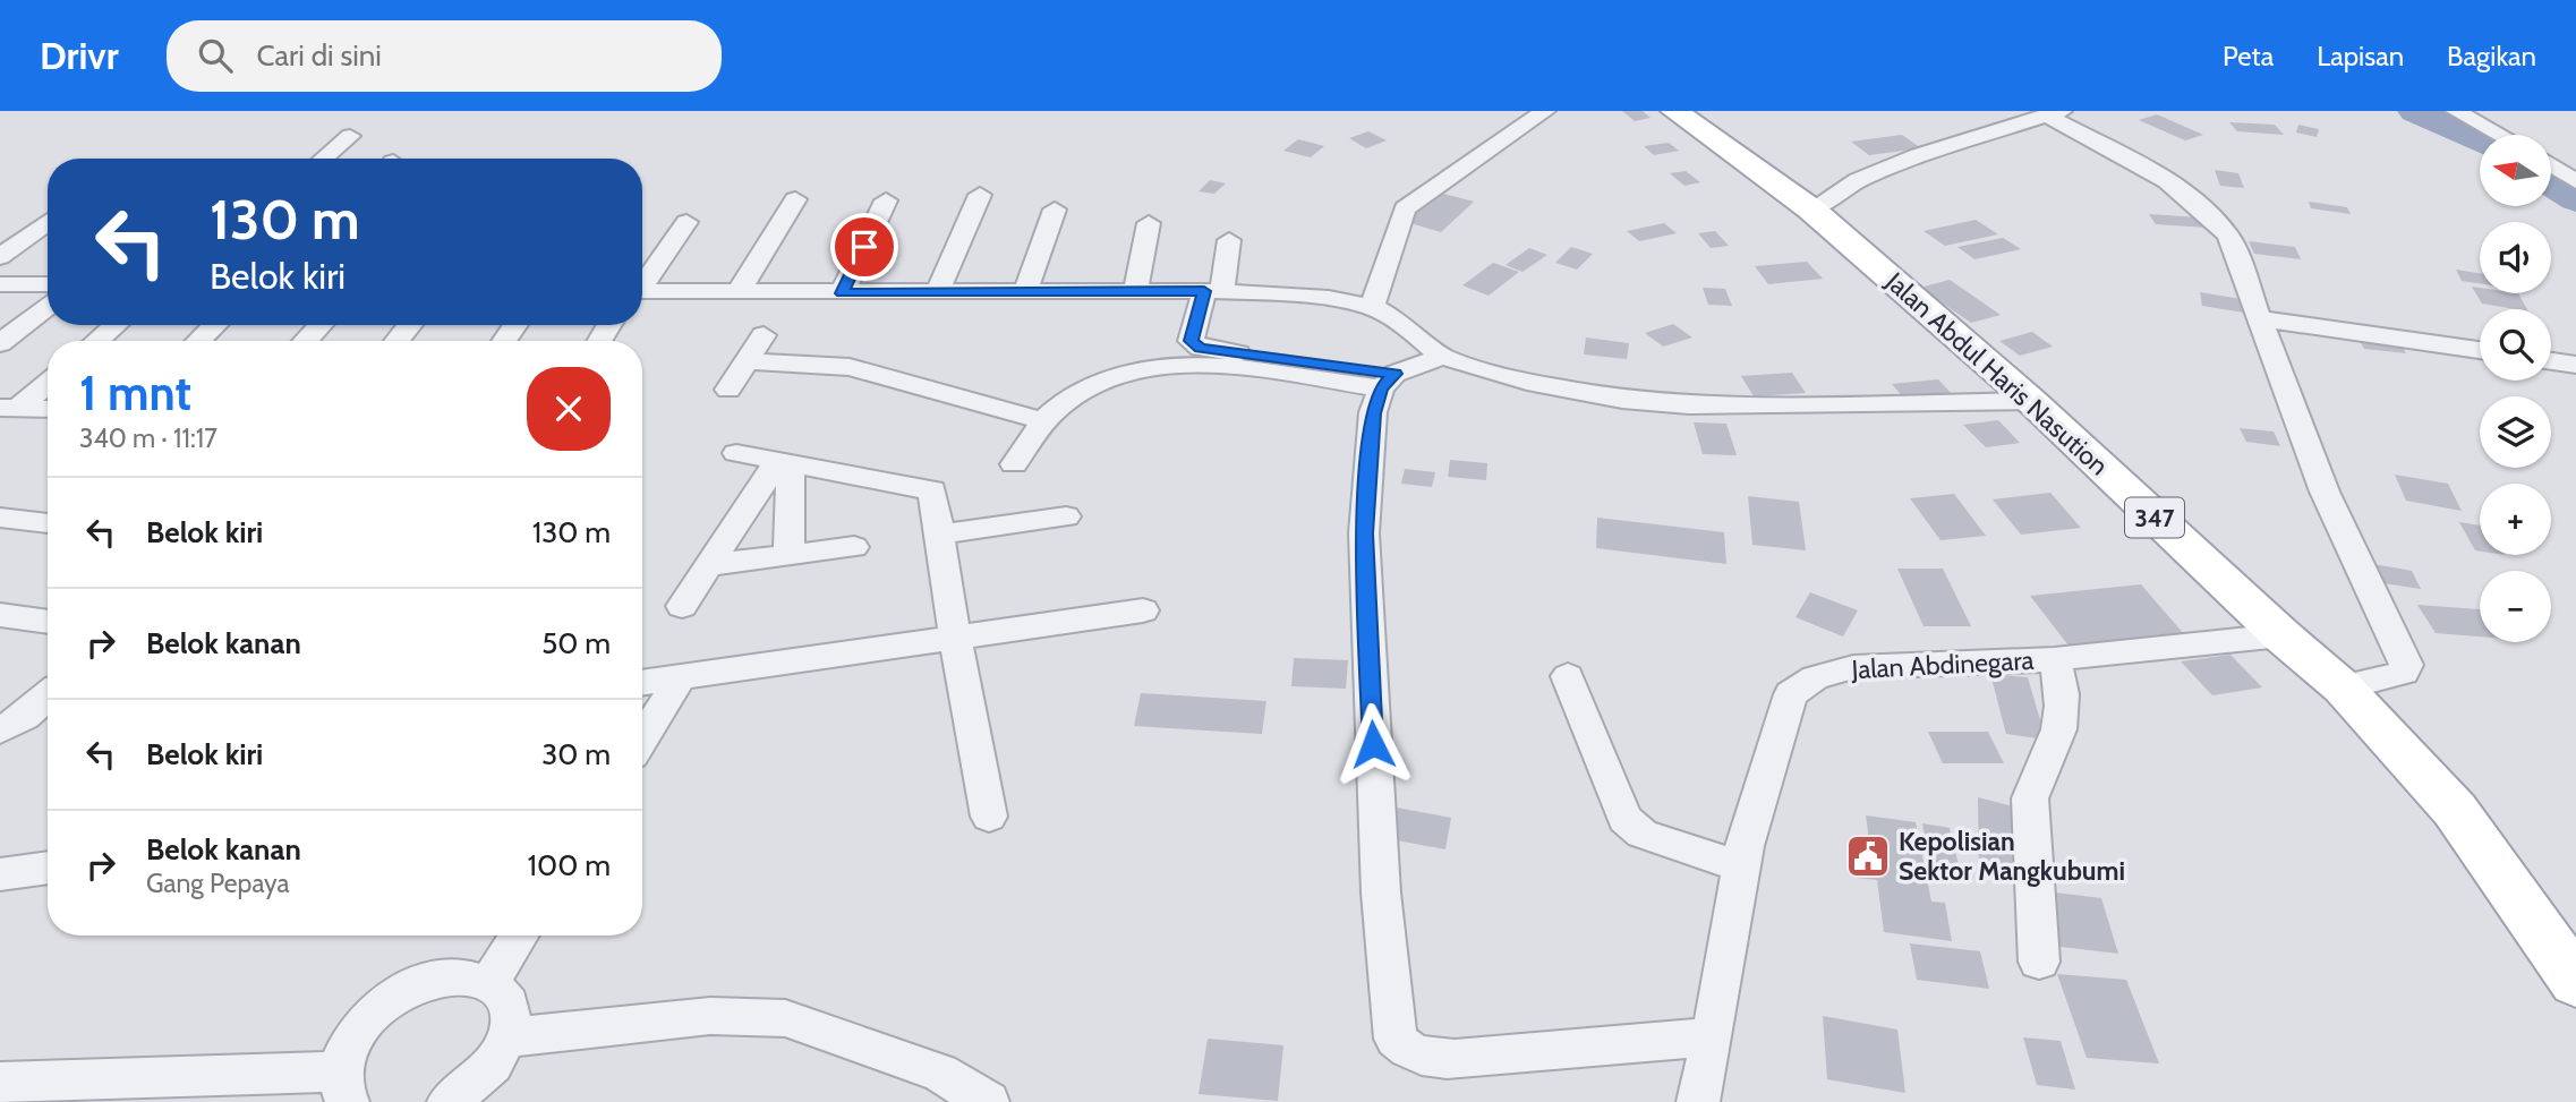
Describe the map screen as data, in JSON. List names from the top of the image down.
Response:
{
  "streets": {
    "main road": ["Jalan Abdul Haris Nasution", "347"],
    "street": ["Jalan Abdinegara"]
  },
  "crossings": [
    ["Jalan Abdul Haris Nasution", "Jalan Abdinegara"]
  ],
  "places": {
    "public building": ["Kepolisian Sektor Mangkubumi"]
  },
  "north": "left",
  "page": {
    "header": "Drivr",
    "search": "Cari di sini",
    "nav": ["Peta", "Lapisan", "Bagikan"],
    "map_buttons": ["+", "−"],
    "turn": ["130 m", "Belok kiri"],
    "heading": ["1 mnt", "340 m · 11:17"],
    "list": [
      {
        "name": "Belok kiri",
        "value": "130 m"
      },
      {
        "name": "Belok kanan",
        "value": "50 m"
      },
      {
        "name": "Belok kiri",
        "value": "30 m"
      },
      {
        "name": "Belok kanan",
        "note": "Gang Pepaya",
        "value": "100 m"
      }
    ]
  }
}
